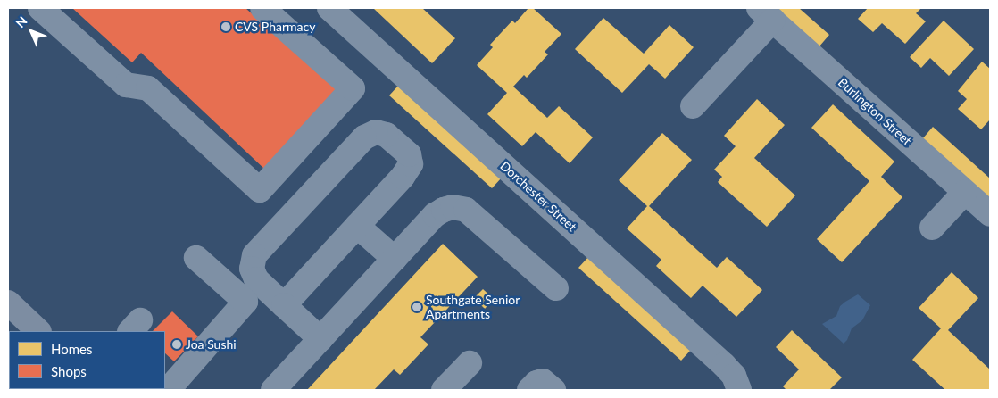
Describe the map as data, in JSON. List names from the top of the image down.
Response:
{
  "streets": {
    "lane": ["Burlington Street", "Dorchester Street"]
  },
  "places": ["CVS Pharmacy", "Southgate Senior Apartments", "Joa Sushi"],
  "legend": ["Homes", "Shops"],
  "north": "top left"
}
